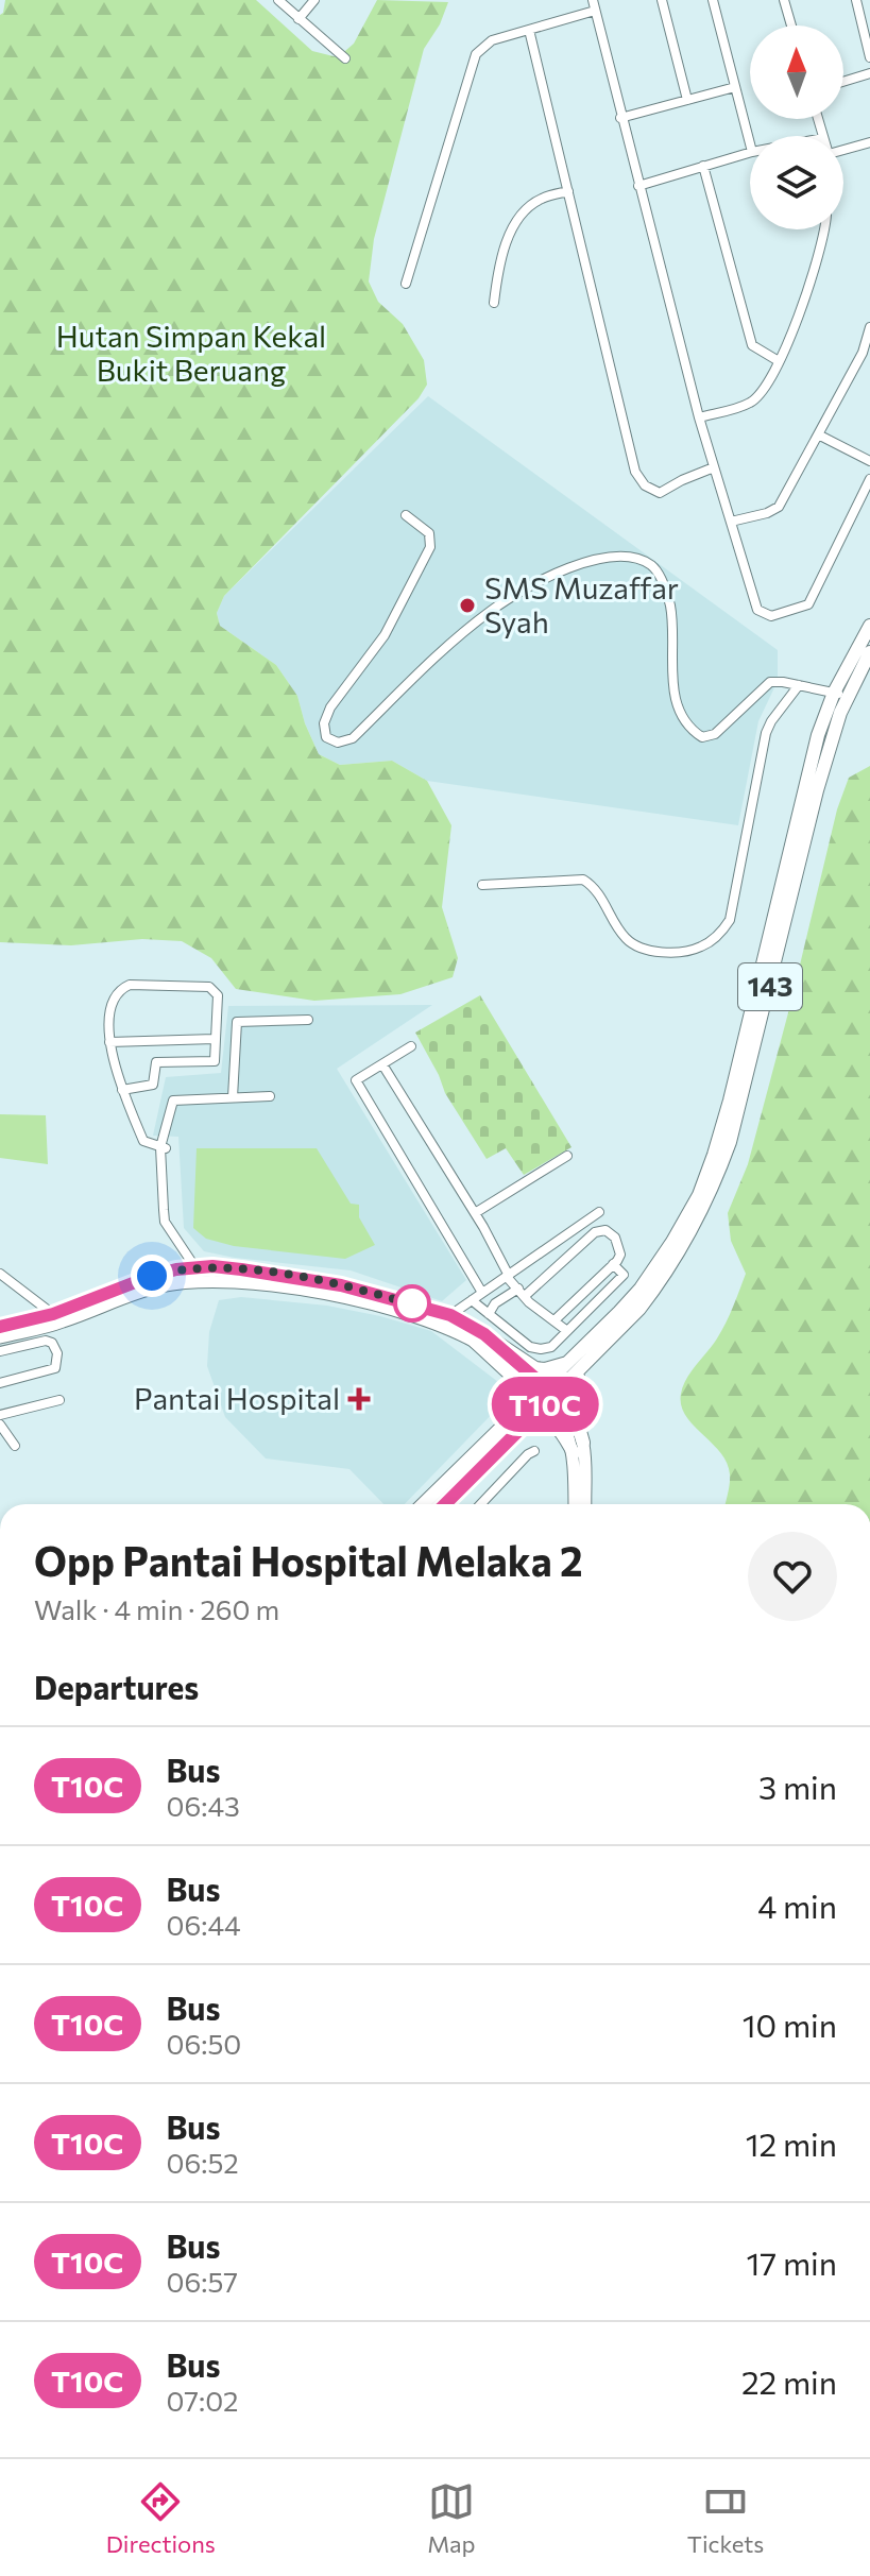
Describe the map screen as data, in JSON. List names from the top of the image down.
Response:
{
  "streets": {
    "highway": ["143"]
  },
  "parks": ["Hutan Simpan Kekal Bukit Beruang"],
  "places": {
    "other": ["SMS Muzaffar Syah"],
    "health": ["Pantai Hospital"]
  },
  "lines": ["bus line T10C"],
  "north": "top",
  "page": {
    "on_map": "T10C",
    "heading": [
      ["Opp Pantai Hospital Melaka 2", "Walk · 4 min · 260 m"],
      "Departures"
    ],
    "list": [
      {
        "mark": "T10C",
        "name": "Bus",
        "note": "06:43",
        "value": "3 min"
      },
      {
        "mark": "T10C",
        "name": "Bus",
        "note": "06:44",
        "value": "4 min"
      },
      {
        "mark": "T10C",
        "name": "Bus",
        "note": "06:50",
        "value": "10 min"
      },
      {
        "mark": "T10C",
        "name": "Bus",
        "note": "06:52",
        "value": "12 min"
      },
      {
        "mark": "T10C",
        "name": "Bus",
        "note": "06:57",
        "value": "17 min"
      },
      {
        "mark": "T10C",
        "name": "Bus",
        "note": "07:02",
        "value": "22 min"
      }
    ],
    "tabs": ["Directions", "Map", "Tickets"]
  }
}
